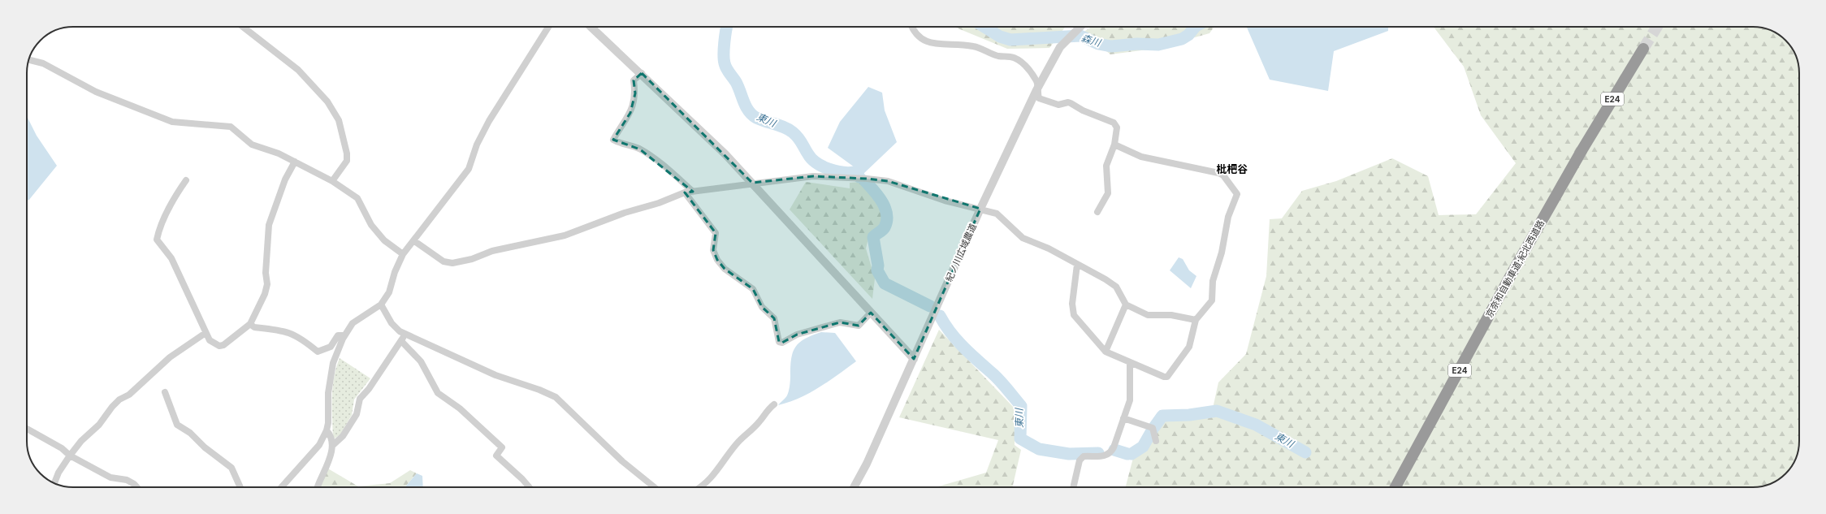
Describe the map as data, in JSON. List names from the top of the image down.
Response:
{
  "streets": {
    "highway": ["E24", "京奈和自動車道;紀北西道路"],
    "street": ["紀ノ川広域農道"]
  },
  "districts": ["枇杷谷"],
  "water": ["森川", "東川"]
}
